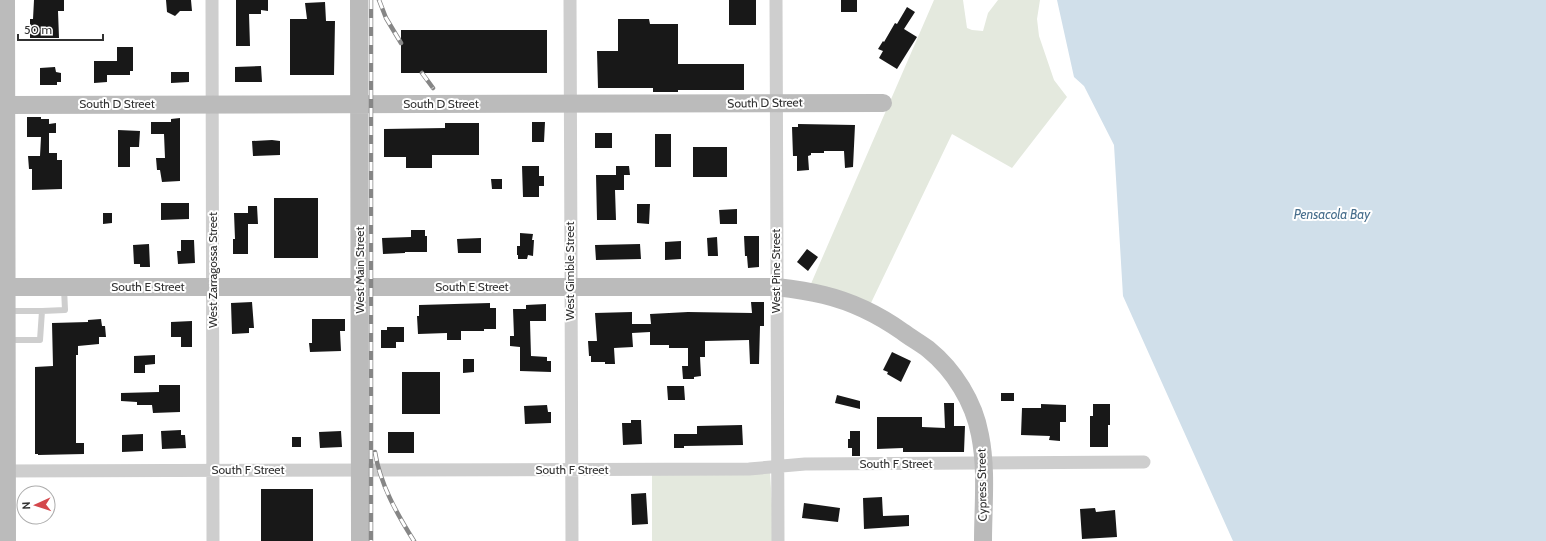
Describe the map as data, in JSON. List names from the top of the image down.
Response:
{
  "streets": {
    "street": [
      "South D Street",
      "West Zarragossa Street",
      "West Main Street",
      "West Gimble Street",
      "West Pine Street",
      "South E Street",
      "South F Street",
      "Cypress Street"
    ]
  },
  "crossings": [
    ["South D Street", "West Zarragossa Street"],
    ["South D Street", "West Main Street"],
    ["South D Street", "West Gimble Street"],
    ["South D Street", "West Pine Street"],
    ["West Zarragossa Street", "South E Street"],
    ["West Zarragossa Street", "South F Street"],
    ["West Main Street", "South E Street"],
    ["West Main Street", "South F Street"],
    ["West Gimble Street", "South E Street"],
    ["West Gimble Street", "South F Street"],
    ["West Pine Street", "South E Street"],
    ["West Pine Street", "South F Street"],
    ["South E Street", "Cypress Street"],
    ["South F Street", "Cypress Street"]
  ],
  "water": ["Pensacola Bay"],
  "scale_bar": "50 m",
  "north": "left"
}
